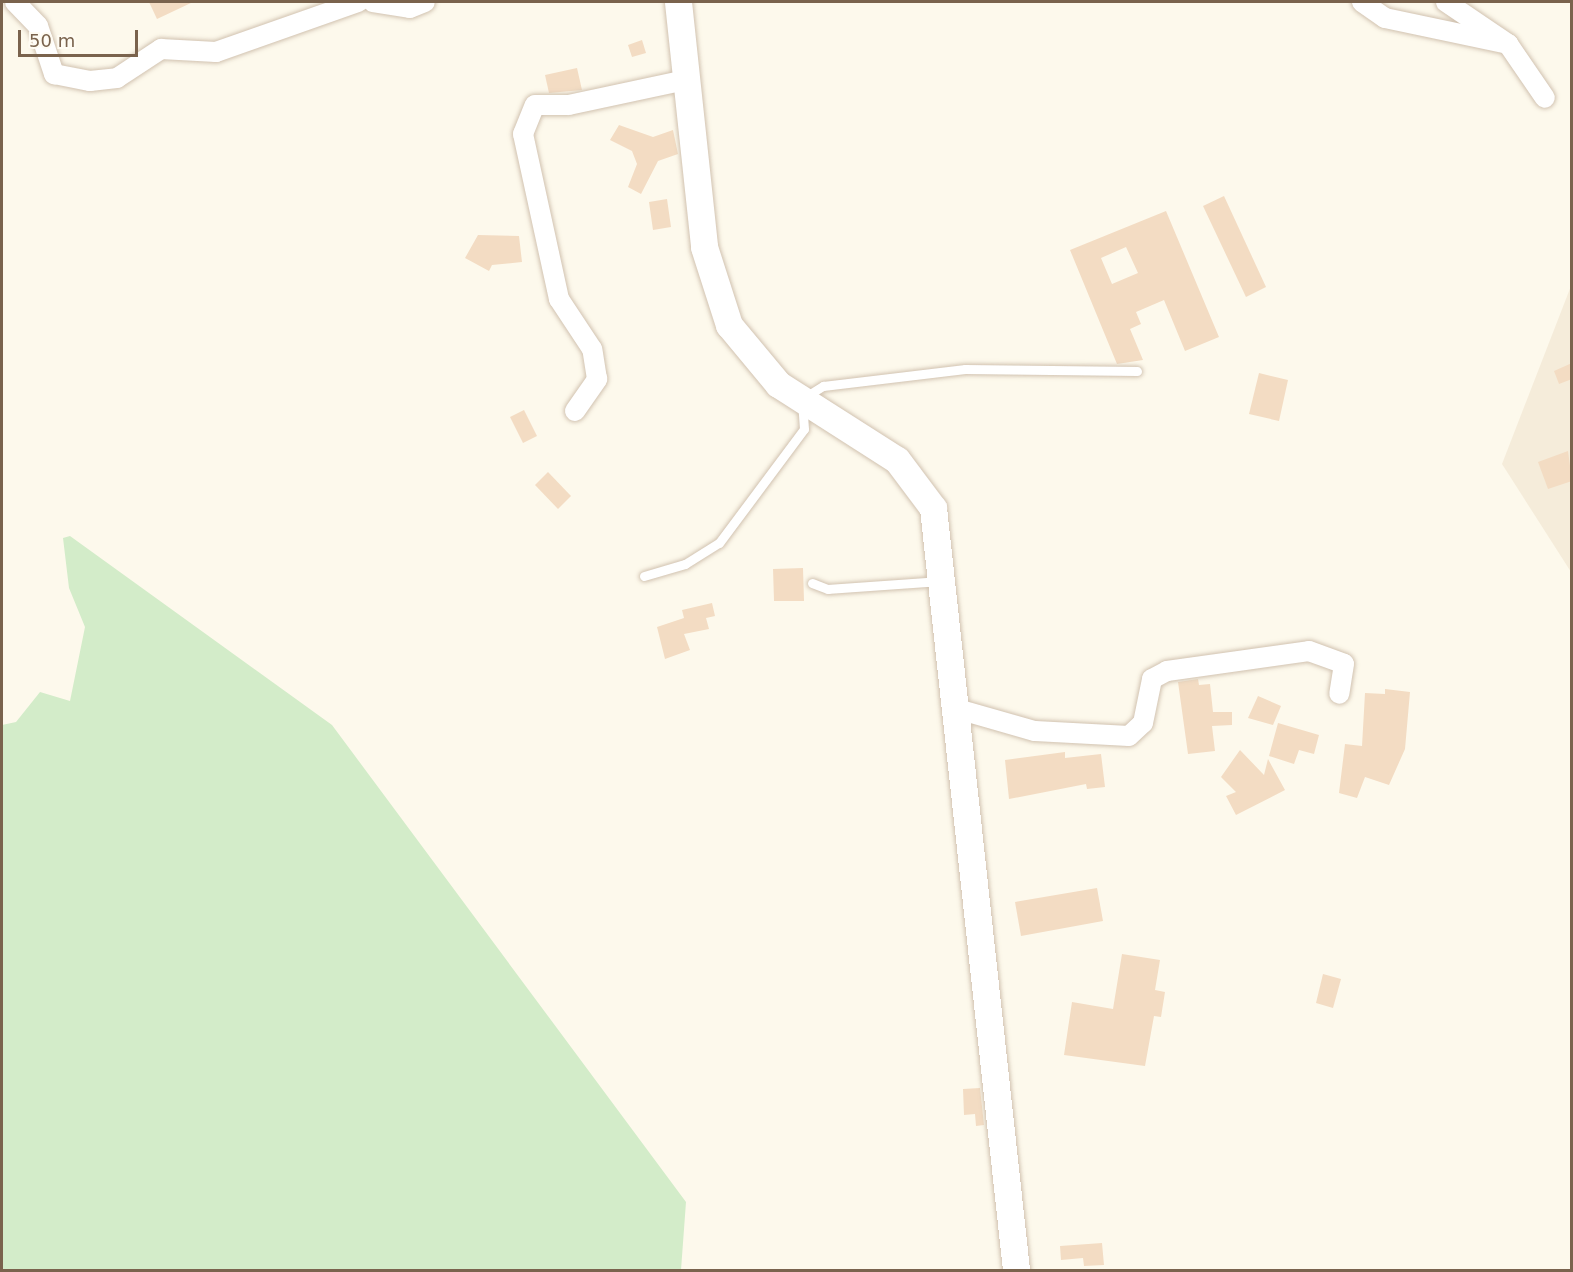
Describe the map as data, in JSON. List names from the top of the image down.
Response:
{
  "scale_bar": "50 m"
}
